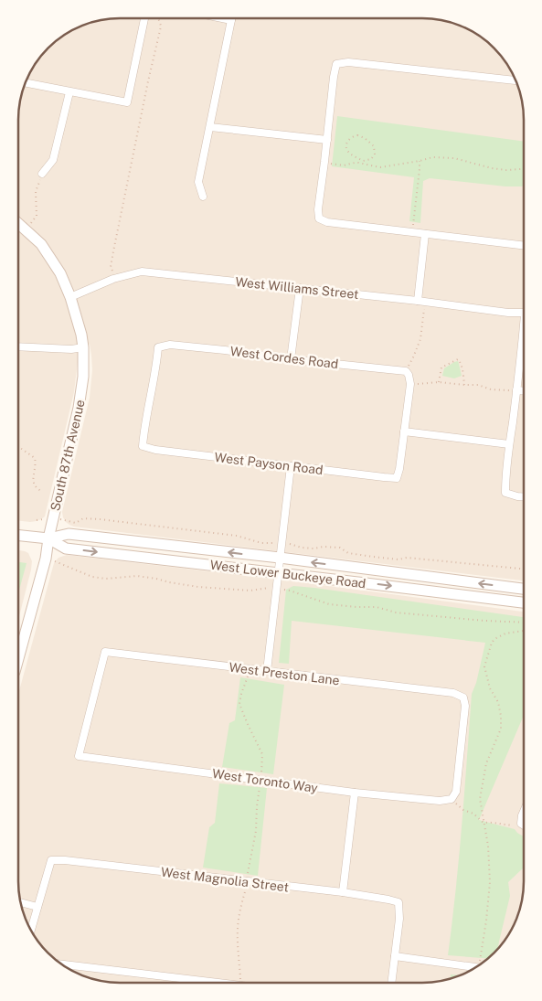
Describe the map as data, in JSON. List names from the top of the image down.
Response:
{
  "streets": {
    "main road": ["South 87th Avenue", "West Lower Buckeye Road"],
    "street": [
      "West Williams Street",
      "West Cordes Road",
      "West Payson Road",
      "West Preston Lane",
      "West Toronto Way",
      "West Magnolia Street"
    ]
  },
  "crossings": [
    ["West Williams Street", "South 87th Avenue"],
    ["West Cordes Road", "West Payson Road"],
    ["South 87th Avenue", "West Lower Buckeye Road"],
    ["West Preston Lane", "West Toronto Way"]
  ]
}
